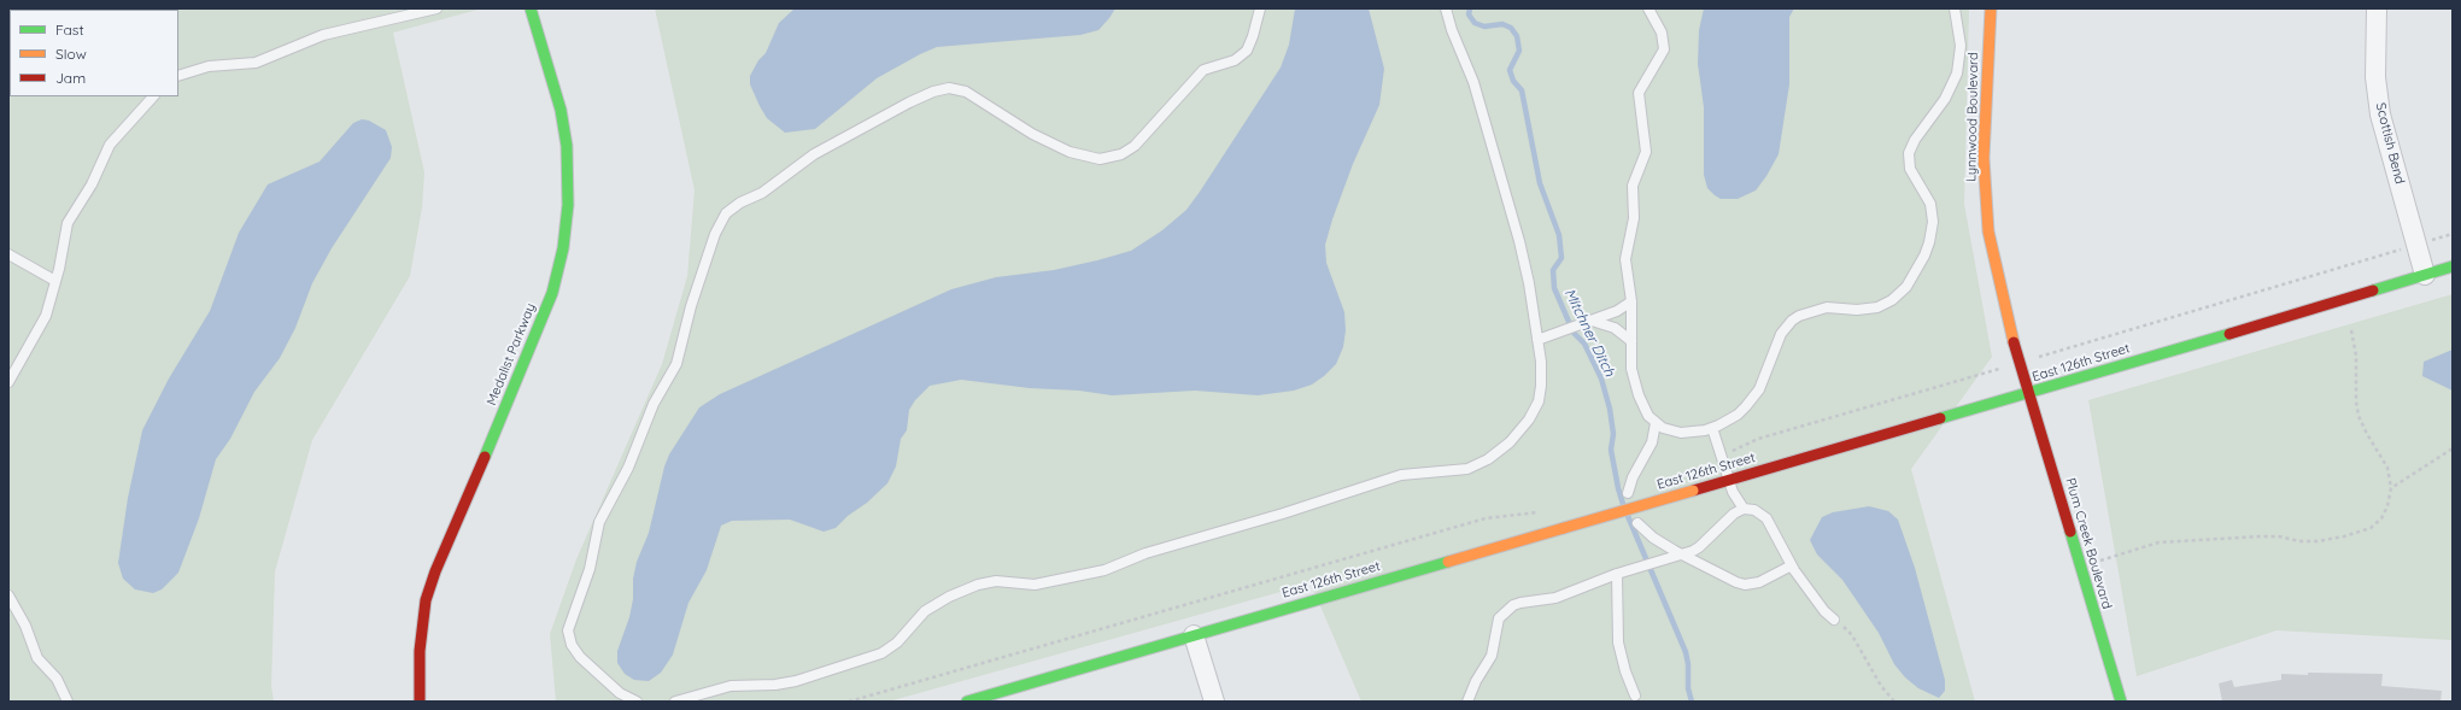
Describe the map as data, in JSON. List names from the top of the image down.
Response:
{
  "streets": {
    "street": [
      "Lynnwood Boulevard",
      "Scottish Bend",
      "Medalist Parkway",
      "East 126th Street",
      "Plum Creek Boulevard"
    ]
  },
  "crossings": [
    ["Lynnwood Boulevard", "East 126th Street"],
    ["Lynnwood Boulevard", "Plum Creek Boulevard"],
    ["Scottish Bend", "East 126th Street"],
    ["East 126th Street", "Plum Creek Boulevard"]
  ],
  "water": ["Mitchner Ditch"],
  "legend": ["Fast", "Slow", "Jam"]
}
